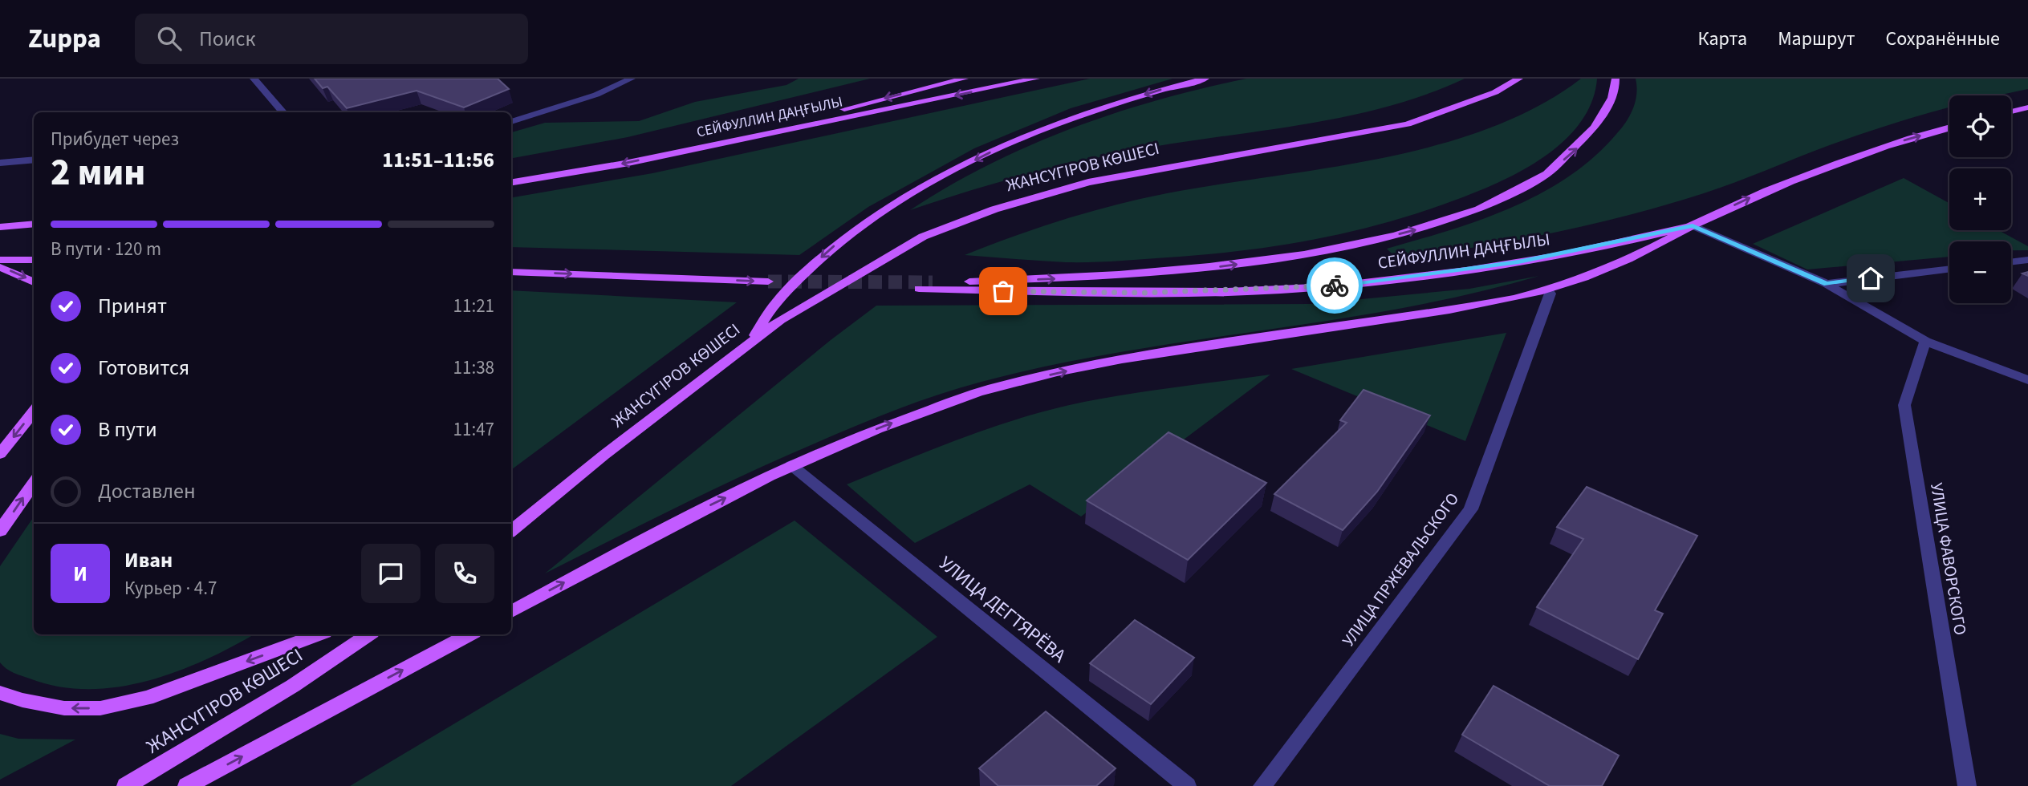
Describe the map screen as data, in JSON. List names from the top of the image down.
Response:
{
  "streets": {
    "main road": ["СЕЙФУЛЛИН ДАҢҒЫЛЫ", "ЖАНСҮГІРОВ КӨШЕСІ"],
    "street": ["УЛИЦА ФАВОРСКОГО", "УЛИЦА ПРЖЕВАЛЬСКОГО", "УЛИЦА ДЕГТЯРЁВА"]
  },
  "page": {
    "header": "Zuppa",
    "search": "Поиск",
    "nav": ["Карта", "Маршрут", "Сохранённые"],
    "map_buttons": ["+", "−"],
    "heading": ["2 мин", "Прибудет через", "11:51–11:56"],
    "panel": ["Иван", "Курьер · 4.7"],
    "bar": "В пути · 120 m",
    "list": [
      ["Принят", "11:21"],
      ["Готовится", "11:38"],
      ["В пути", "11:47"],
      "Доставлен"
    ],
    "round": "И"
  }
}
